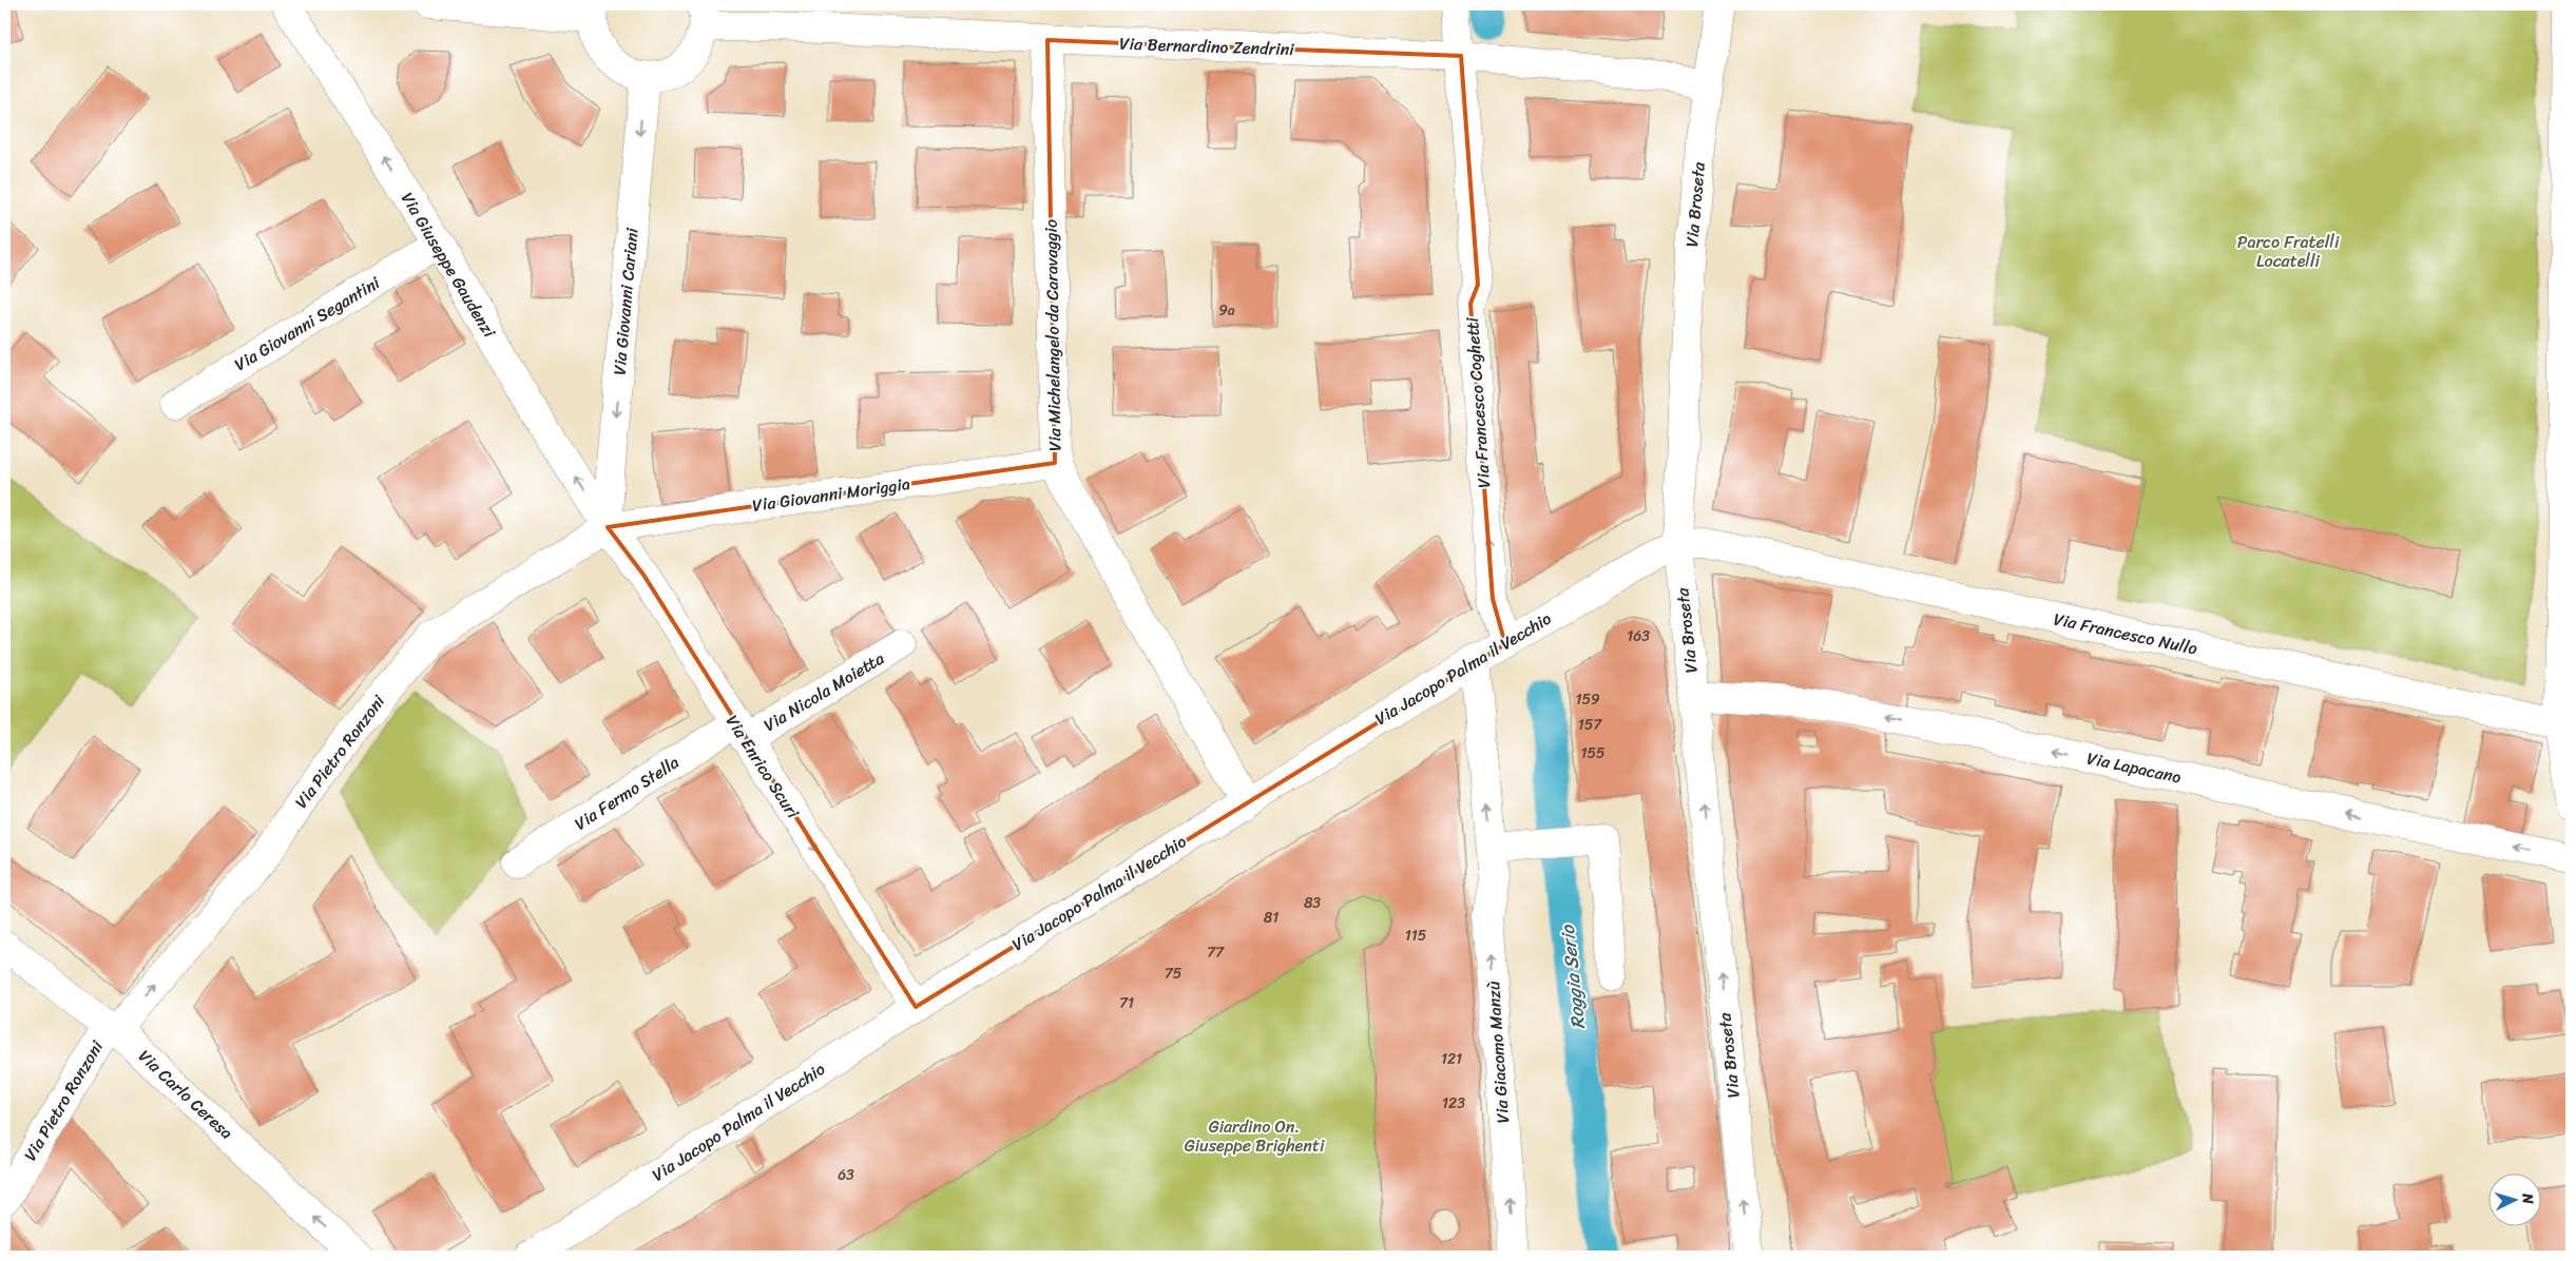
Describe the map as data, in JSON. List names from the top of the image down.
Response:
{
  "streets": {
    "street": [
      "Via Bernardino Zendrini",
      "Via Broseta",
      "Via Giuseppe Gaudenzi",
      "Via Giovanni Cariani",
      "Via Giovanni Segantini",
      "Via Michelangelo da Caravaggio",
      "Via Francesco Coghetti",
      "Via Giovanni Moriggia",
      "Via Francesco Nullo",
      "Via Jacopo Palma il Vecchio",
      "Via Nicola Moietta",
      "Via Pietro Ronzoni",
      "Via Enrico Scuri",
      "Via Lapacano",
      "Via Fermo Stella",
      "Via Giacomo Manzù",
      "Via Carlo Ceresa"
    ]
  },
  "crossings": [
    ["Via Bernardino Zendrini", "Via Broseta"],
    ["Via Bernardino Zendrini", "Via Michelangelo da Caravaggio"],
    ["Via Bernardino Zendrini", "Via Francesco Coghetti"],
    ["Via Broseta", "Via Francesco Nullo"],
    ["Via Broseta", "Via Jacopo Palma il Vecchio"],
    ["Via Broseta", "Via Lapacano"],
    ["Via Giuseppe Gaudenzi", "Via Giovanni Cariani"],
    ["Via Giuseppe Gaudenzi", "Via Giovanni Segantini"],
    ["Via Giuseppe Gaudenzi", "Via Giovanni Moriggia"],
    ["Via Giuseppe Gaudenzi", "Via Pietro Ronzoni"],
    ["Via Giuseppe Gaudenzi", "Via Enrico Scuri"],
    ["Via Giovanni Cariani", "Via Giovanni Moriggia"],
    ["Via Giovanni Cariani", "Via Pietro Ronzoni"],
    ["Via Giovanni Cariani", "Via Enrico Scuri"],
    ["Via Michelangelo da Caravaggio", "Via Giovanni Moriggia"],
    ["Via Michelangelo da Caravaggio", "Via Jacopo Palma il Vecchio"],
    ["Via Francesco Coghetti", "Via Jacopo Palma il Vecchio"],
    ["Via Giovanni Moriggia", "Via Pietro Ronzoni"],
    ["Via Giovanni Moriggia", "Via Enrico Scuri"],
    ["Via Francesco Nullo", "Via Jacopo Palma il Vecchio"],
    ["Via Jacopo Palma il Vecchio", "Via Enrico Scuri"],
    ["Via Jacopo Palma il Vecchio", "Via Giacomo Manzù"],
    ["Via Nicola Moietta", "Via Enrico Scuri"],
    ["Via Nicola Moietta", "Via Fermo Stella"],
    ["Via Pietro Ronzoni", "Via Enrico Scuri"],
    ["Via Pietro Ronzoni", "Via Carlo Ceresa"],
    ["Via Enrico Scuri", "Via Fermo Stella"]
  ],
  "one_way": [
    "Via Broseta",
    "Via Giuseppe Gaudenzi",
    "Via Giovanni Cariani",
    "Via Francesco Coghetti",
    "Via Pietro Ronzoni",
    "Via Enrico Scuri",
    "Via Lapacano",
    "Via Giacomo Manzù",
    "Via Carlo Ceresa"
  ],
  "water": ["Roggia Serio"],
  "parks": ["Parco Fratelli Locatelli", "Giardino On. Giuseppe Brighenti"],
  "house_numbers": [
    "9a",
    "163",
    "159",
    "157",
    "155",
    "83",
    "81",
    "115",
    "77",
    "75",
    "71",
    "121",
    "123",
    "63"
  ],
  "north": "right"
}
